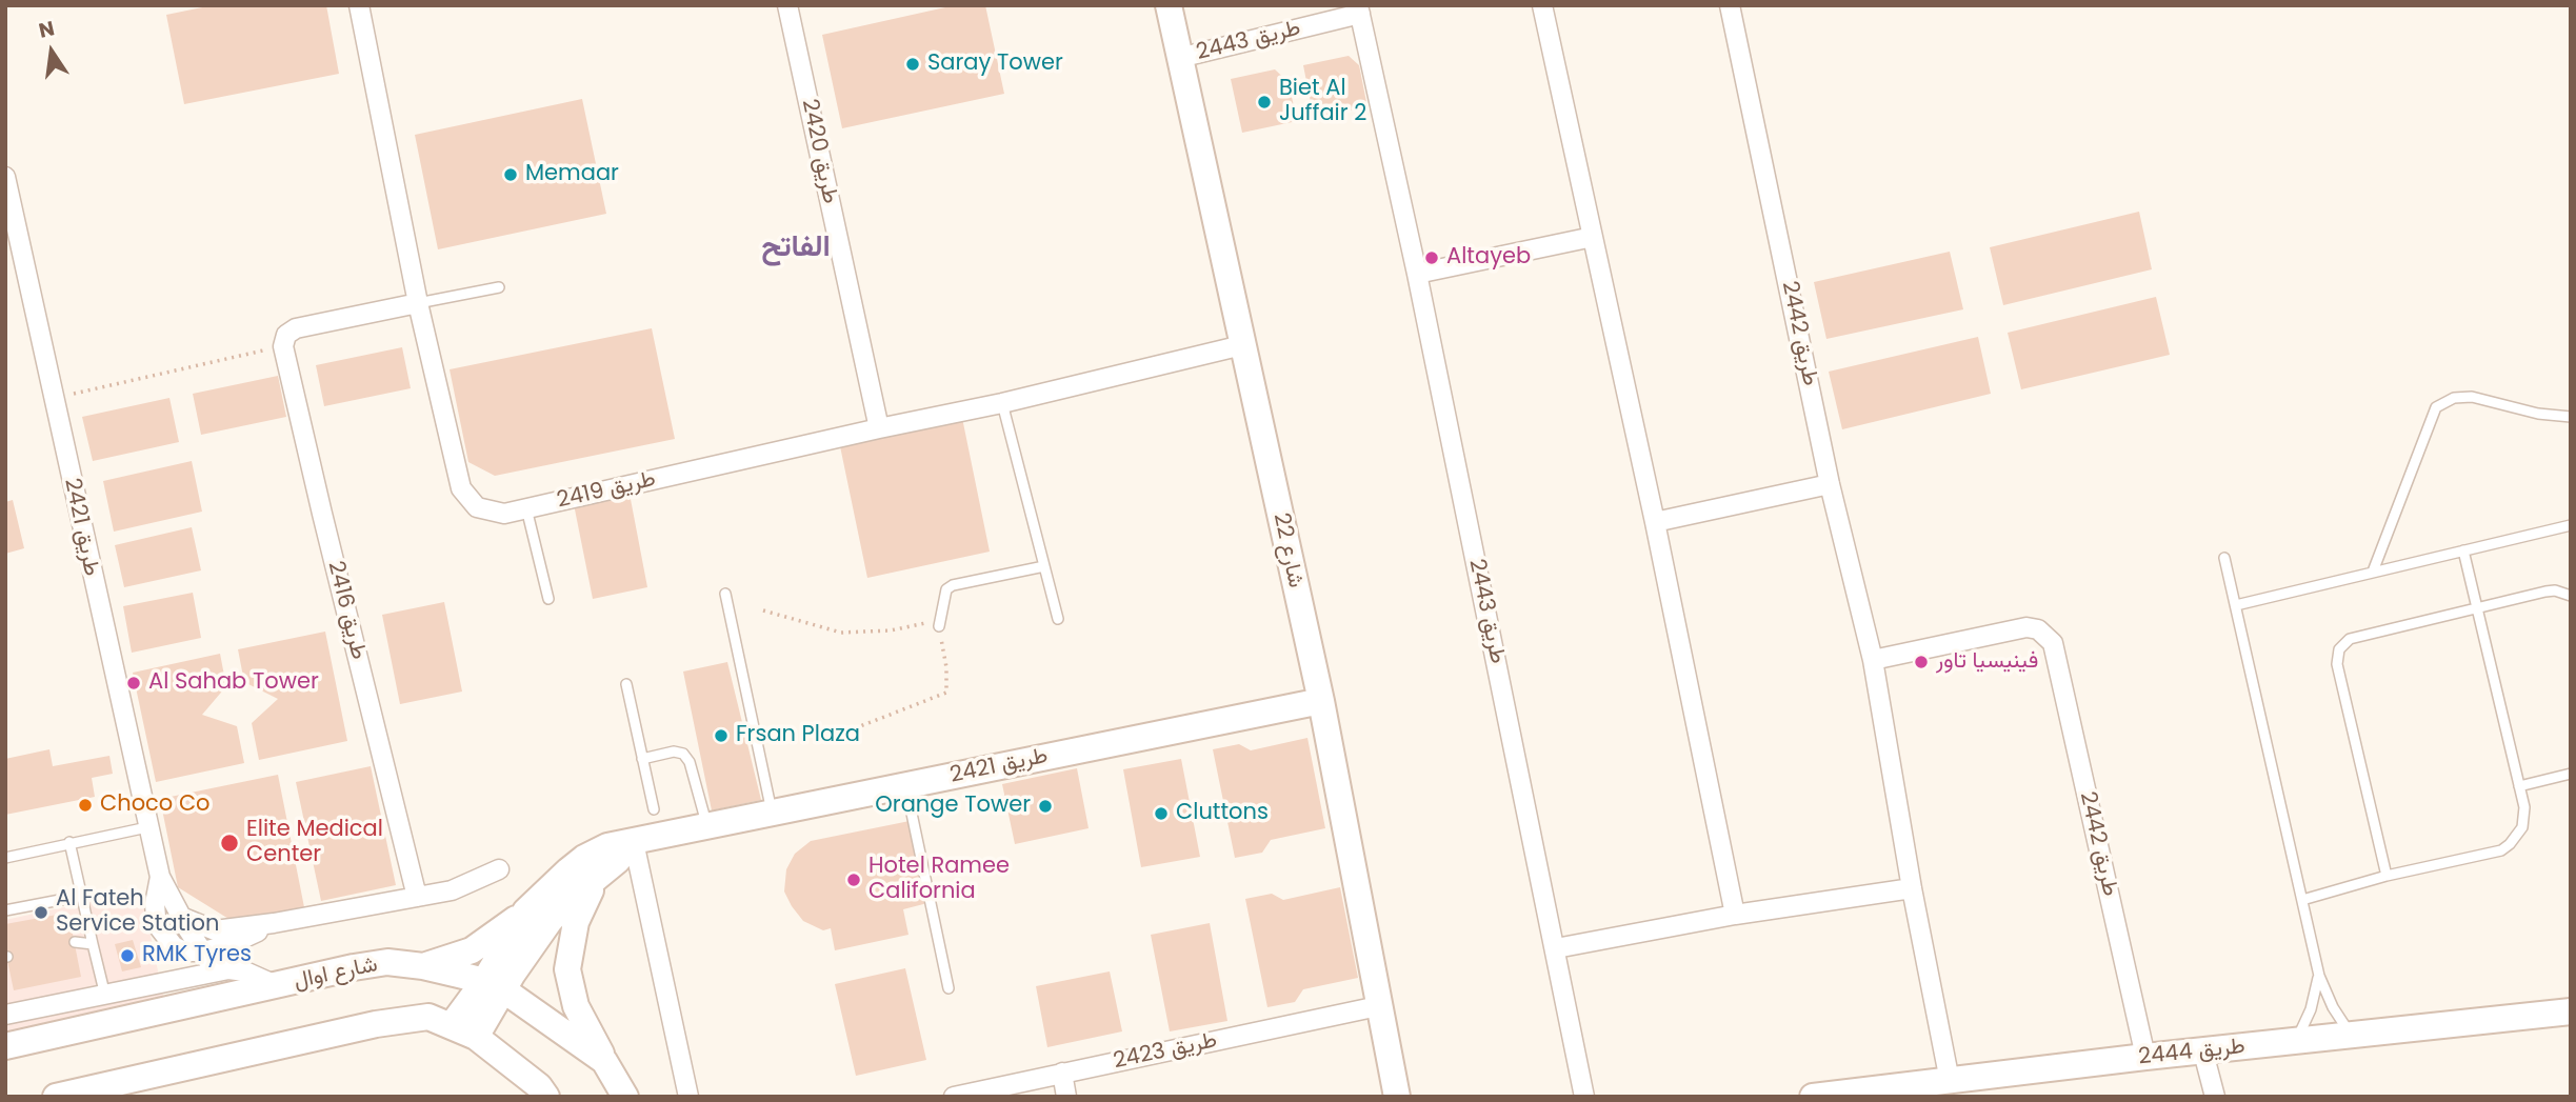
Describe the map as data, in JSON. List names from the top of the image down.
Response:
{
  "streets": {
    "street": [
      "طريق 2443",
      "طريق 2420",
      "طريق 2442",
      "طريق 2419",
      "طريق 2421",
      "شارع 22",
      "طريق 2416",
      "شارع اوال",
      "طريق 2423",
      "طريق 2444"
    ]
  },
  "crossings": [
    ["طريق 2443", "شارع 22"],
    ["طريق 2420", "طريق 2419"],
    ["طريق 2442", "طريق 2444"],
    ["طريق 2419", "شارع 22"],
    ["طريق 2421", "شارع 22"],
    ["طريق 2421", "شارع اوال"],
    ["شارع 22", "طريق 2423"]
  ],
  "districts": ["الفاتح"],
  "places": [
    "Saray Tower",
    "Biet Al Juffair 2",
    "Memaar",
    "Altayeb",
    "فينيسيا تاور",
    "Al Sahab Tower",
    "Frsan Plaza",
    "Choco Co",
    "Orange Tower",
    "Cluttons",
    "Elite Medical Center",
    "Hotel Ramee California",
    "Al Fateh Service Station",
    "RMK Tyres"
  ],
  "north": "top"
}
